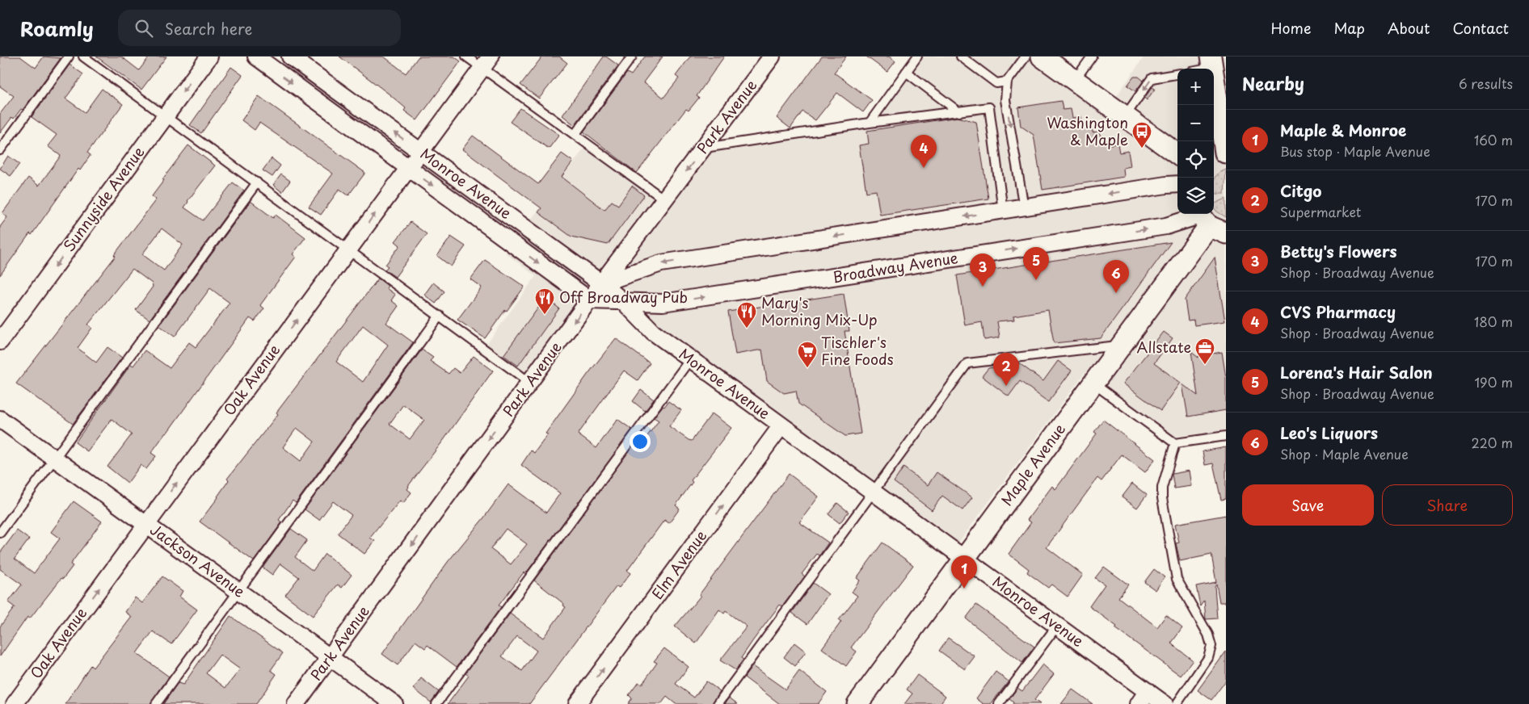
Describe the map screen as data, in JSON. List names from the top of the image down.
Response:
{
  "streets": {
    "street": [
      "Park Avenue",
      "Monroe Avenue",
      "Sunnyside Avenue",
      "Broadway Avenue",
      "Oak Avenue",
      "Maple Avenue",
      "Jackson Avenue",
      "Elm Avenue"
    ]
  },
  "crossings": [
    ["Park Avenue", "Monroe Avenue"],
    ["Park Avenue", "Broadway Avenue"],
    ["Park Avenue", "Jackson Avenue"],
    ["Monroe Avenue", "Broadway Avenue"],
    ["Monroe Avenue", "Oak Avenue"],
    ["Monroe Avenue", "Maple Avenue"],
    ["Monroe Avenue", "Elm Avenue"],
    ["Broadway Avenue", "Maple Avenue"],
    ["Oak Avenue", "Jackson Avenue"]
  ],
  "one_way": [
    "Park Avenue",
    "Sunnyside Avenue",
    "Oak Avenue",
    "Elm Avenue"
  ],
  "places": {
    "bus stop": ["Washington & Maple"],
    "restaurant": ["Off Broadway Pub", "Mary's Morning Mix-Up"],
    "office": ["Allstate"],
    "supermarket": ["Tischler's Fine Foods"]
  },
  "page": {
    "header": "Roamly",
    "search": "Search here",
    "nav": [
      "Home",
      "Map",
      "About",
      "Contact"
    ],
    "heading": ["Nearby", "6 results"],
    "map_buttons": ["+", "−"],
    "list": [
      {
        "mark": "1",
        "name": "Maple & Monroe",
        "note": "Bus stop · Maple Avenue",
        "value": "160 m"
      },
      {
        "mark": "2",
        "name": "Citgo",
        "note": "Supermarket",
        "value": "170 m"
      },
      {
        "mark": "3",
        "name": "Betty's Flowers",
        "note": "Shop · Broadway Avenue",
        "value": "170 m"
      },
      {
        "mark": "4",
        "name": "CVS Pharmacy",
        "note": "Shop · Broadway Avenue",
        "value": "180 m"
      },
      {
        "mark": "5",
        "name": "Lorena's Hair Salon",
        "note": "Shop · Broadway Avenue",
        "value": "190 m"
      },
      {
        "mark": "6",
        "name": "Leo's Liquors",
        "note": "Shop · Maple Avenue",
        "value": "220 m"
      }
    ],
    "pins": [
      "4",
      "5",
      "3",
      "6",
      "2",
      "1"
    ],
    "buttons": ["Save", "Share"]
  }
}
